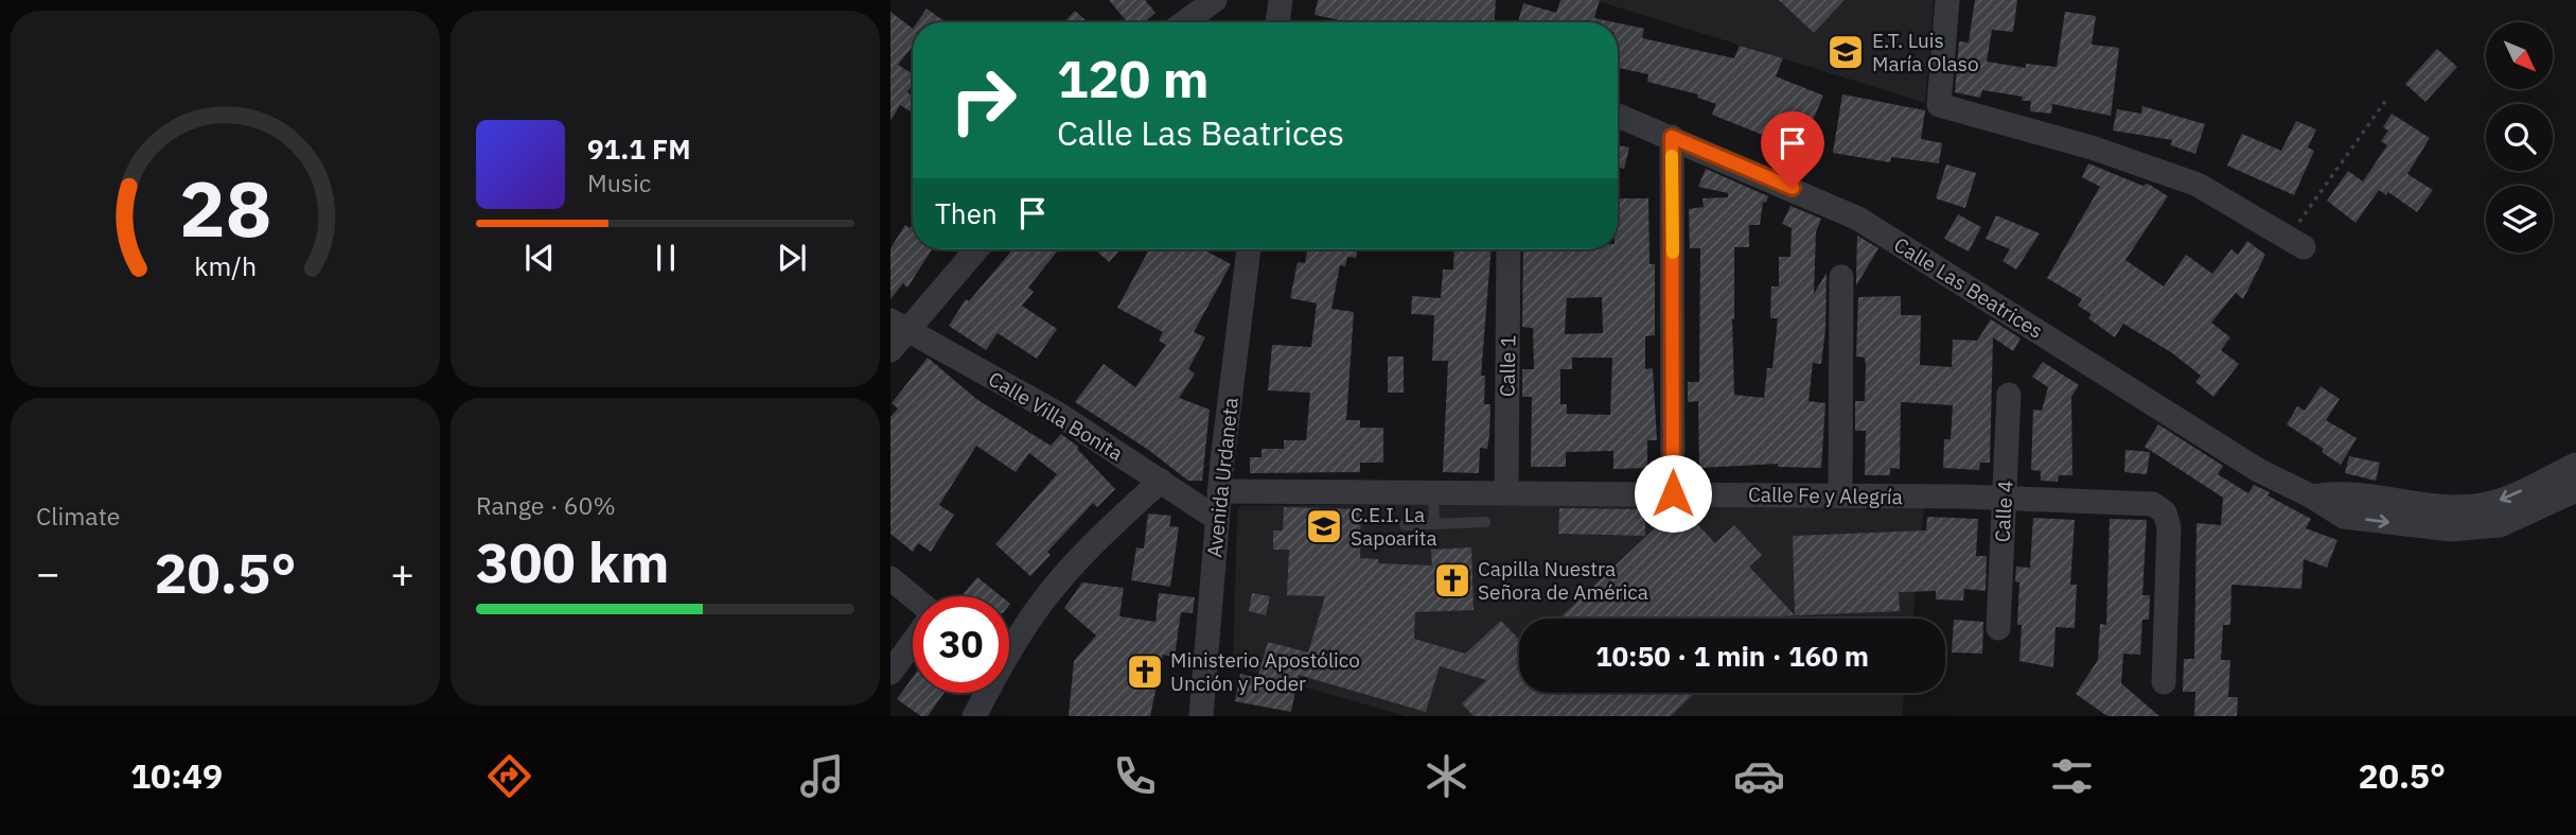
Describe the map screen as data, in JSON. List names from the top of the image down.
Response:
{
  "streets": {
    "street": [
      "Calle Las Beatrices",
      "Calle 1",
      "Calle Villa Bonita",
      "Avenida Urdaneta",
      "Calle Fe y Alegría",
      "Calle 4"
    ]
  },
  "crossings": [
    ["Calle 1", "Calle Fe y Alegría"],
    ["Calle Villa Bonita", "Avenida Urdaneta"],
    ["Avenida Urdaneta", "Calle Fe y Alegría"],
    ["Calle Fe y Alegría", "Calle 4"]
  ],
  "places": {
    "school or university": ["E.T. Luis María Olaso", "C.E.I. La Sapoarita"],
    "church": ["Capilla Nuestra Señora de América", "Ministerio Apostólico Unción y Poder"]
  },
  "north": "bottom right",
  "page": {
    "turn": ["120 m", "Calle Las Beatrices"],
    "song": ["91.1 FM", "Music"],
    "then": "Then",
    "tile": [
      "Climate",
      ["Range · 60%", "300 km"]
    ],
    "heat": ["−", "20.5°", "+"],
    "limit": "30",
    "trip": "10:50 · 1 min · 160 m",
    "tabs": ["10:49", "20.5°"],
    "gauge": ["28", "km/h"]
  }
}
